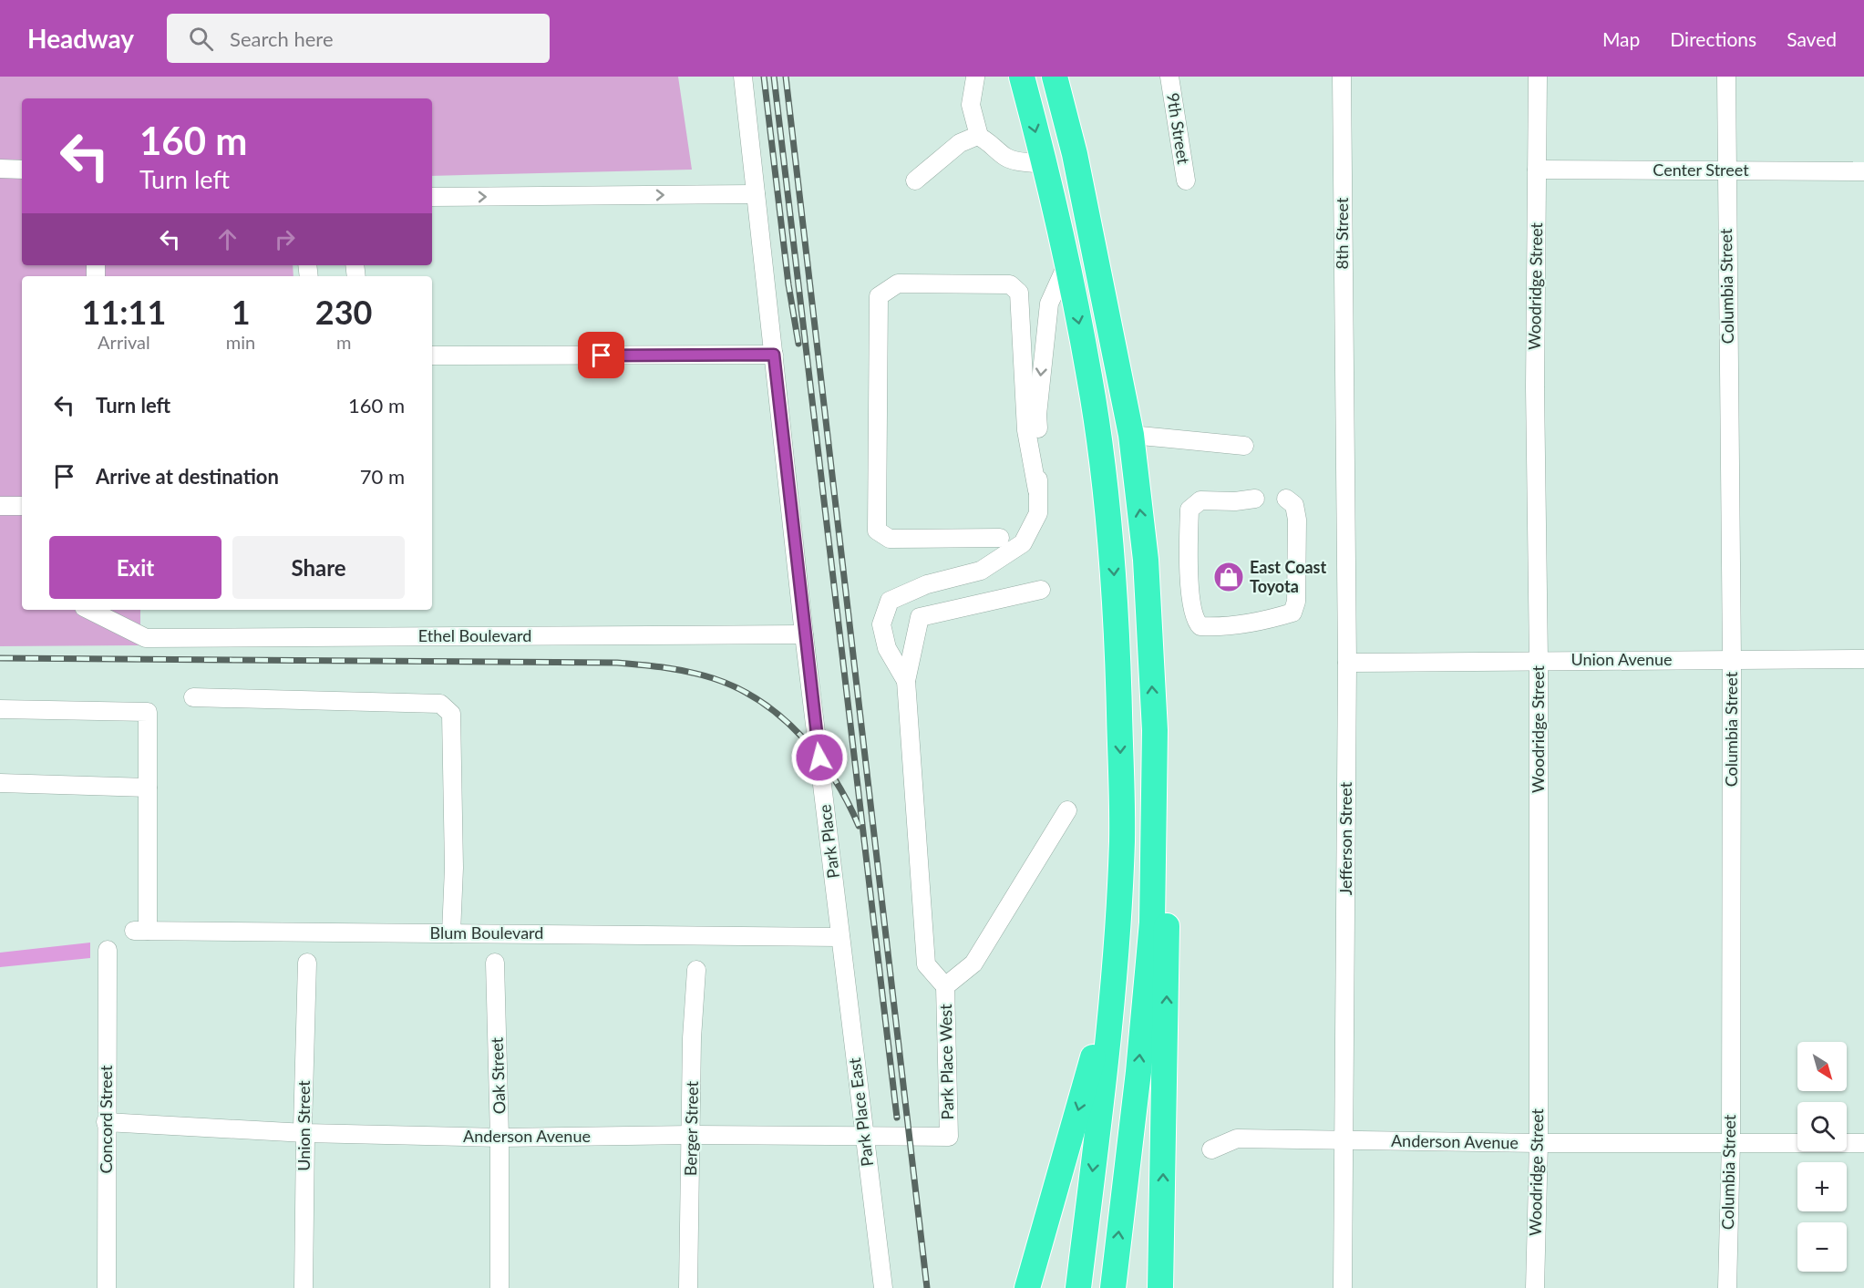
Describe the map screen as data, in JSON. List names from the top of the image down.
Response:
{
  "streets": {
    "street": [
      "9th Street",
      "Center Street",
      "8th Street",
      "Woodridge Street",
      "Columbia Street",
      "Ethel Boulevard",
      "Union Avenue",
      "Jefferson Street",
      "Park Place",
      "Blum Boulevard",
      "Park Place West",
      "Oak Street",
      "Park Place East",
      "Concord Street",
      "Union Street",
      "Berger Street",
      "Anderson Avenue"
    ]
  },
  "crossings": [
    ["Center Street", "Woodridge Street"],
    ["Center Street", "Columbia Street"],
    ["8th Street", "Jefferson Street"],
    ["Woodridge Street", "Union Avenue"],
    ["Woodridge Street", "Anderson Avenue"],
    ["Columbia Street", "Union Avenue"],
    ["Columbia Street", "Anderson Avenue"],
    ["Ethel Boulevard", "Park Place"],
    ["Union Avenue", "Jefferson Street"],
    ["Jefferson Street", "Anderson Avenue"],
    ["Park Place", "Blum Boulevard"],
    ["Park Place", "Park Place East"],
    ["Blum Boulevard", "Park Place East"],
    ["Park Place West", "Anderson Avenue"],
    ["Oak Street", "Anderson Avenue"],
    ["Park Place East", "Anderson Avenue"],
    ["Concord Street", "Anderson Avenue"],
    ["Union Street", "Anderson Avenue"],
    ["Berger Street", "Anderson Avenue"]
  ],
  "places": {
    "shop": ["East Coast Toyota"]
  },
  "north": "bottom right",
  "page": {
    "header": "Headway",
    "search": "Search here",
    "nav": ["Map", "Directions", "Saved"],
    "turn": ["160 m", "Turn left"],
    "eta": [
      "11:11",
      "Arrival",
      "1",
      "min",
      "230",
      "m"
    ],
    "list": [
      {
        "name": "Turn left",
        "value": "160 m"
      },
      {
        "name": "Arrive at destination",
        "value": "70 m"
      }
    ],
    "buttons": ["Exit", "Share"],
    "map_buttons": ["+", "−"]
  }
}
